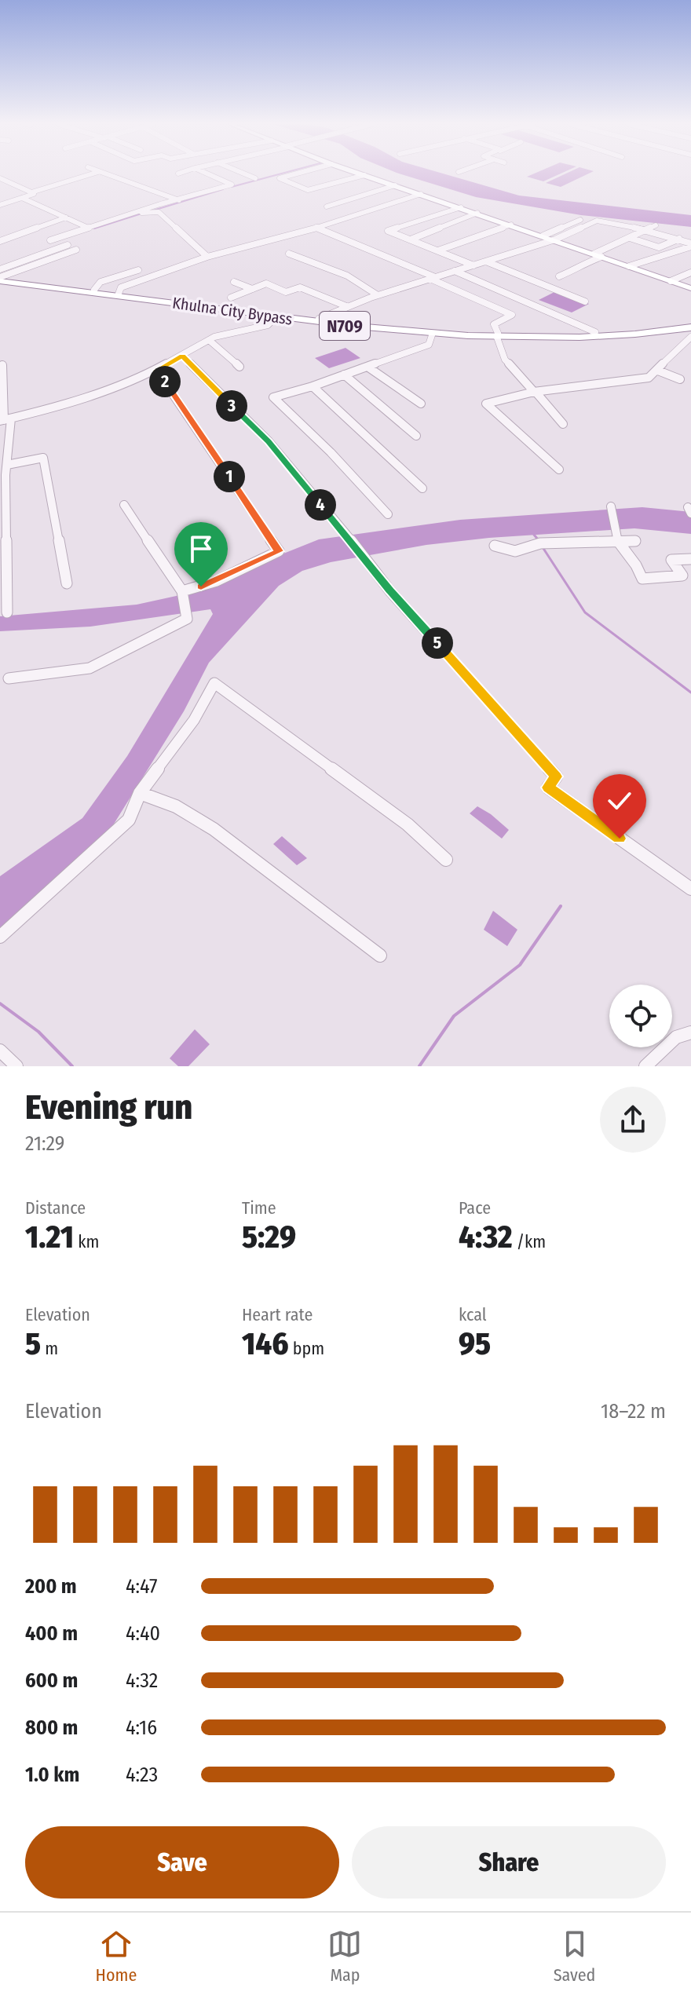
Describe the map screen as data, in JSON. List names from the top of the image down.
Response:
{
  "streets": {
    "highway": ["Khulna City Bypass", "N709"]
  },
  "page": {
    "pins": [
      "2",
      "3",
      "1",
      "4",
      "5"
    ],
    "heading": ["Evening run", "21:29"],
    "stats": [
      ["Distance", "1.21 km"],
      ["Time", "5:29"],
      ["Pace", "4:32 /km"],
      ["Elevation", "5 m"],
      ["Heart rate", "146 bpm"],
      ["kcal", "95"]
    ],
    "chart": ["Elevation", "18–22 m"],
    "list": [
      {
        "name": "200 m",
        "note": "4:47"
      },
      {
        "name": "400 m",
        "note": "4:40"
      },
      {
        "name": "600 m",
        "note": "4:32"
      },
      {
        "name": "800 m",
        "note": "4:16"
      },
      {
        "name": "1.0 km",
        "note": "4:23"
      }
    ],
    "buttons": ["Save", "Share"],
    "tabs": ["Home", "Map", "Saved"]
  }
}
